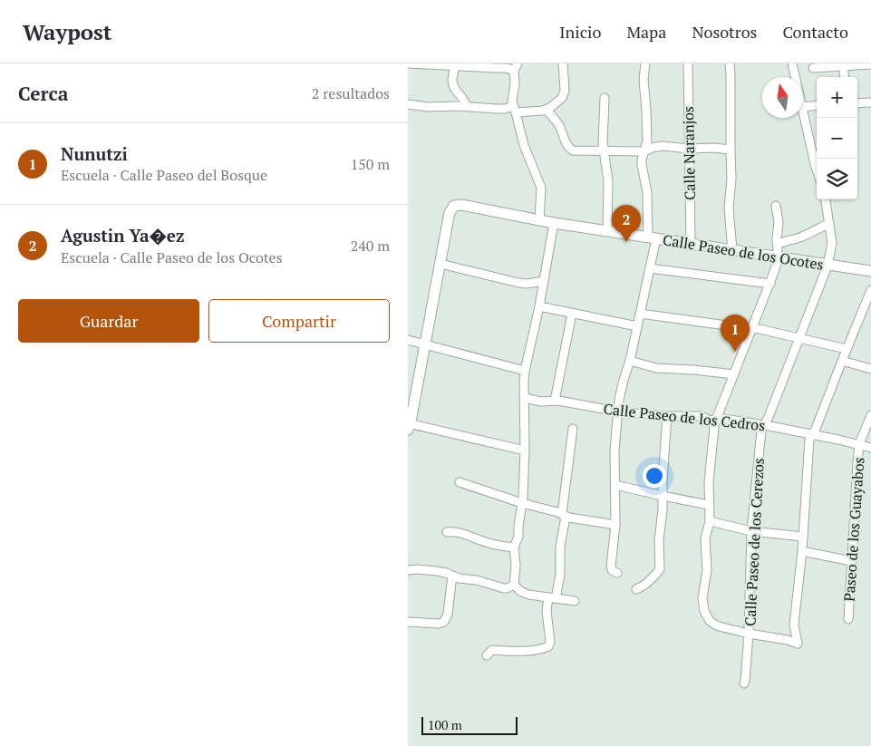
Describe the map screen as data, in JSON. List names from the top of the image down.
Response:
{
  "streets": {
    "street": [
      "Calle Naranjos",
      "Calle Paseo de los Ocotes",
      "Calle Paseo de los Cedros",
      "Paseo de los Guayabos",
      "Calle Paseo de los Cerezos"
    ]
  },
  "crossings": [
    ["Calle Naranjos", "Calle Paseo de los Ocotes"],
    ["Calle Paseo de los Ocotes", "Calle Paseo de los Cerezos"],
    ["Calle Paseo de los Cedros", "Paseo de los Guayabos"],
    ["Calle Paseo de los Cedros", "Calle Paseo de los Cerezos"]
  ],
  "scale_bar": "100 m",
  "north": "top",
  "page": {
    "header": "Waypost",
    "nav": [
      "Inicio",
      "Mapa",
      "Nosotros",
      "Contacto"
    ],
    "heading": ["Cerca", "2 resultados"],
    "map_buttons": ["+", "−"],
    "list": [
      {
        "mark": "1",
        "name": "Nunutzi",
        "note": "Escuela · Calle Paseo del Bosque",
        "value": "150 m"
      },
      {
        "mark": "2",
        "name": "Agustin Ya�ez",
        "note": "Escuela · Calle Paseo de los Ocotes",
        "value": "240 m"
      }
    ],
    "pins": ["2", "1"],
    "buttons": ["Guardar", "Compartir"],
    "scale": "100 m"
  }
}
